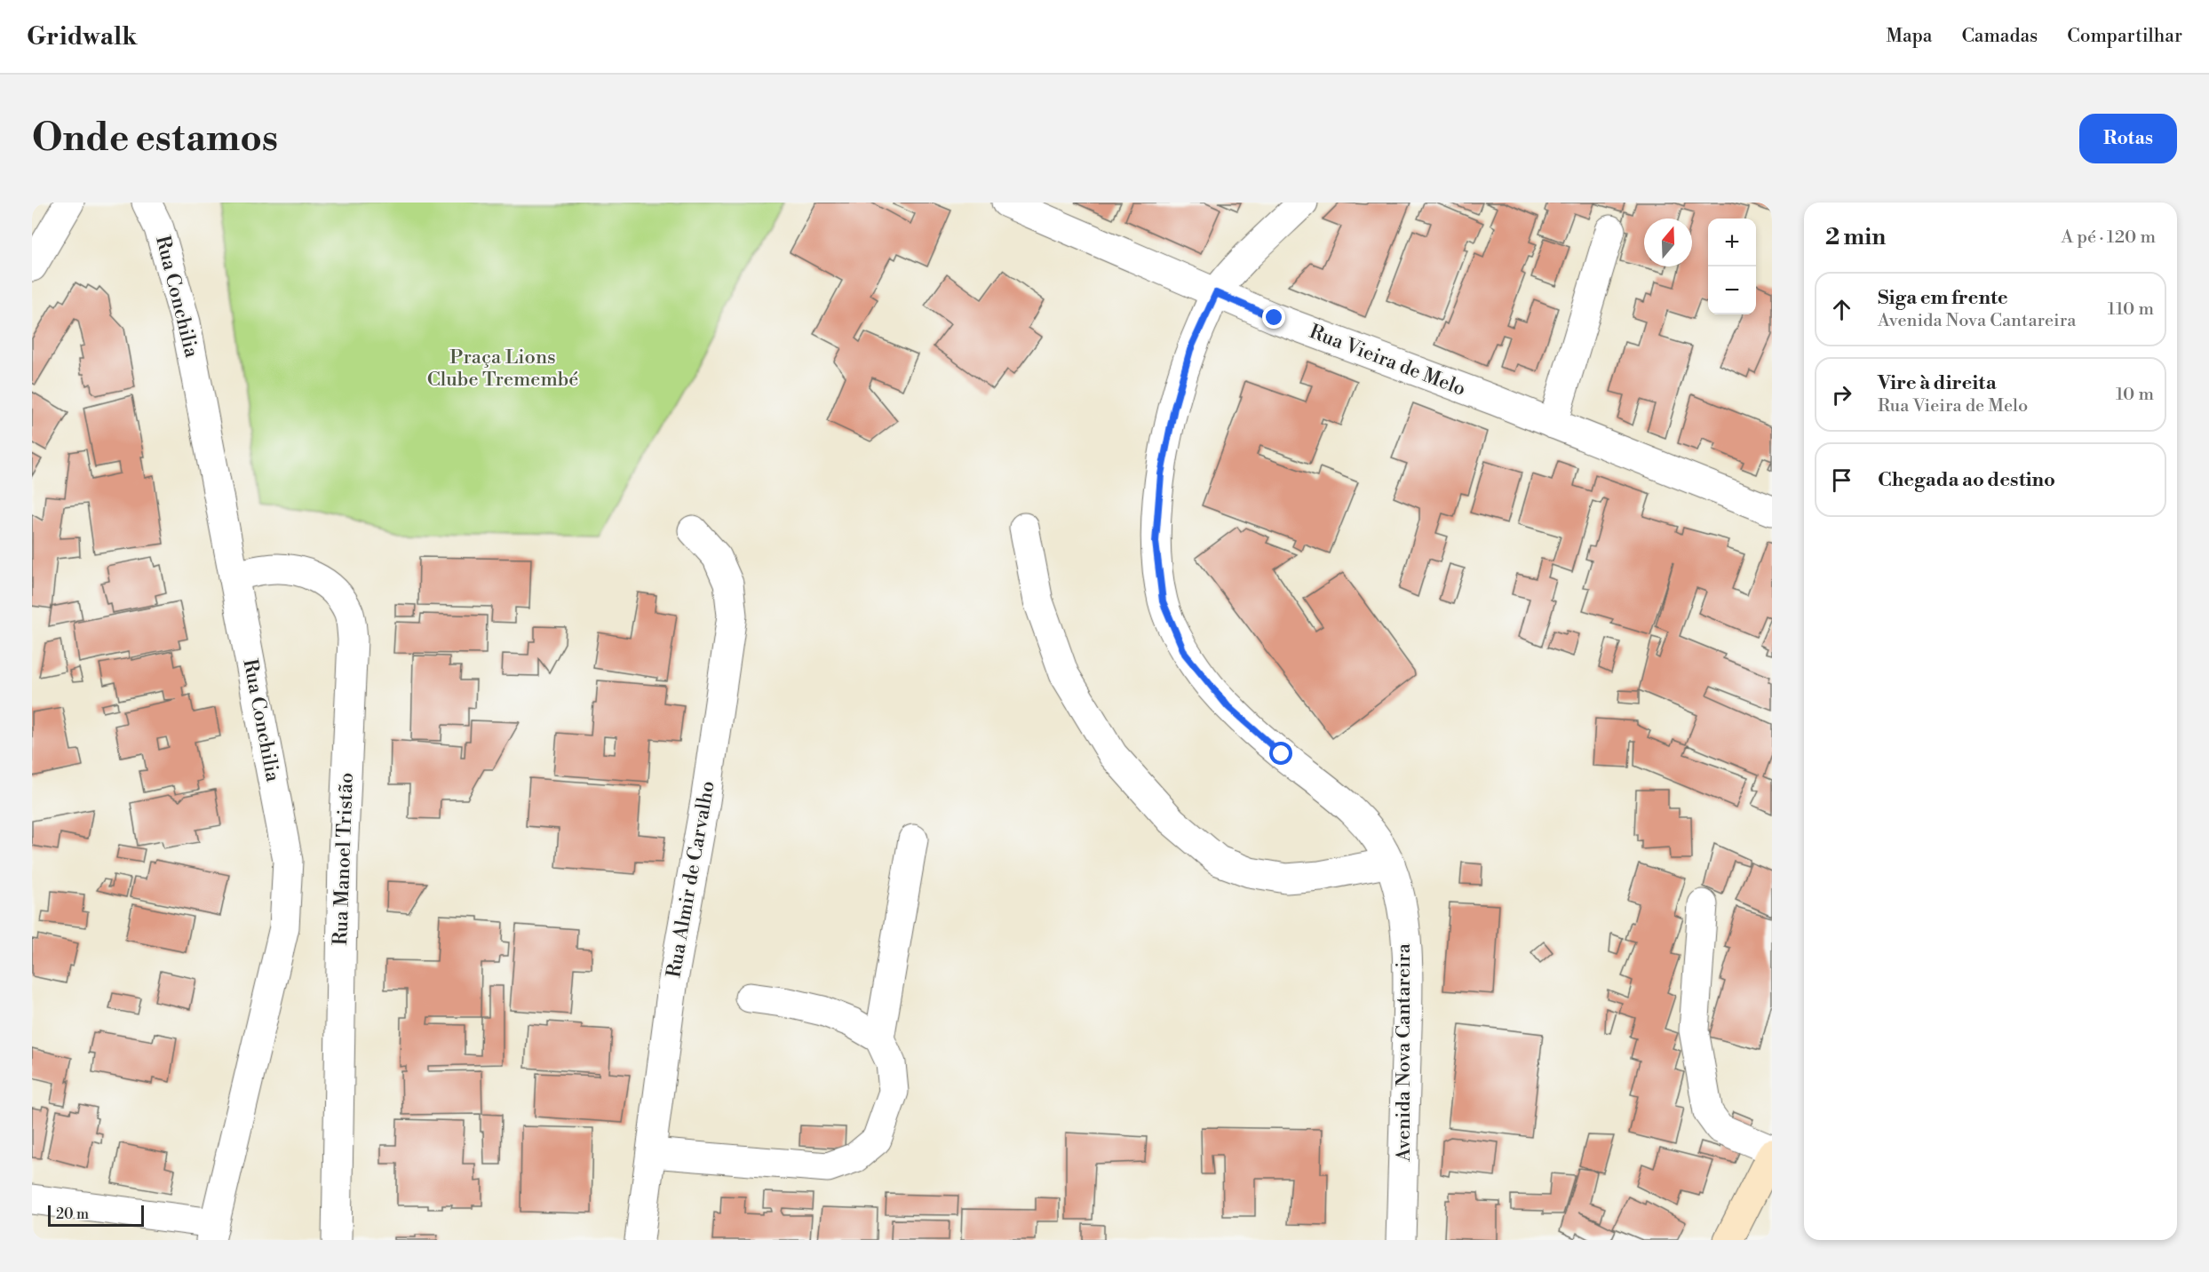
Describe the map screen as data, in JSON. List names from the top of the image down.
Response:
{
  "streets": {
    "street": [
      "Rua Conchilia",
      "Rua Vieira de Melo",
      "Rua Manoel Tristão",
      "Rua Almir de Carvalho",
      "Avenida Nova Cantareira"
    ]
  },
  "crossings": [
    ["Rua Conchilia", "Rua Manoel Tristão"],
    ["Rua Vieira de Melo", "Avenida Nova Cantareira"]
  ],
  "parks": ["Praça Lions Clube Tremembé"],
  "scale_bar": "20 m",
  "north": "top",
  "page": {
    "header": "Gridwalk",
    "nav": ["Mapa", "Camadas", "Compartilhar"],
    "buttons": "Rotas",
    "title": "Onde estamos",
    "heading": ["2 min", "A pé · 120 m"],
    "map_buttons": ["+", "−"],
    "list": [
      ["Siga em frente", "Avenida Nova Cantareira", "110 m"],
      ["Vire à direita", "Rua Vieira de Melo", "10 m"],
      "Chegada ao destino"
    ],
    "scale": "20 m"
  }
}
